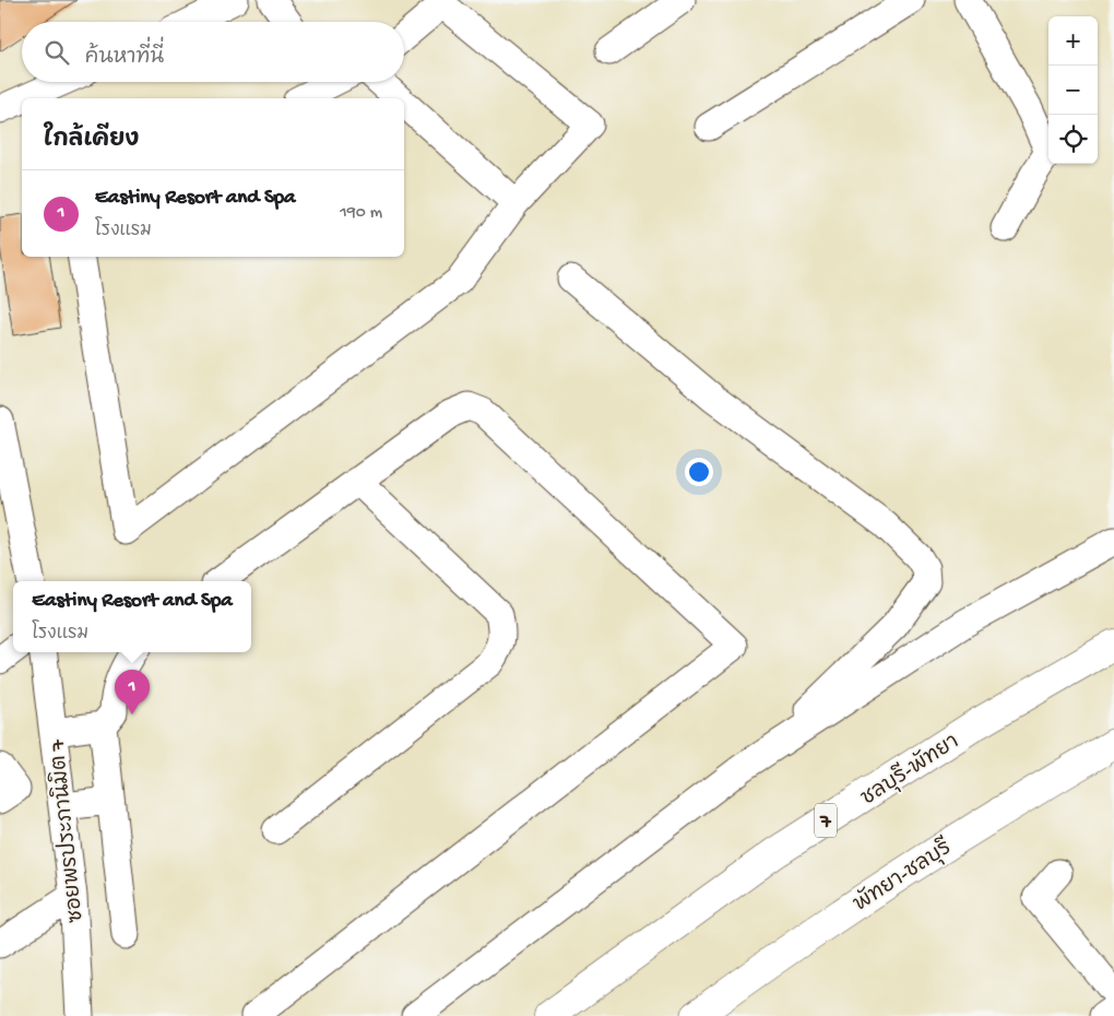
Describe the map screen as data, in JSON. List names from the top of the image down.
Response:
{
  "streets": {
    "highway": ["ชลบุรี-พัทยา", "7", "พัทยา-ชลบุรี"],
    "street": ["ซอยพรประภานิมิต 7"]
  },
  "page": {
    "map_buttons": ["+", "−"],
    "search": "ค้นหาที่นี่",
    "heading": "ใกล้เคียง",
    "list": [
      {
        "mark": "1",
        "name": "Eastiny Resort and Spa",
        "note": "โรงแรม",
        "value": "190 m"
      }
    ],
    "popup": ["Eastiny Resort and Spa", "โรงแรม"],
    "pins": "1"
  }
}
